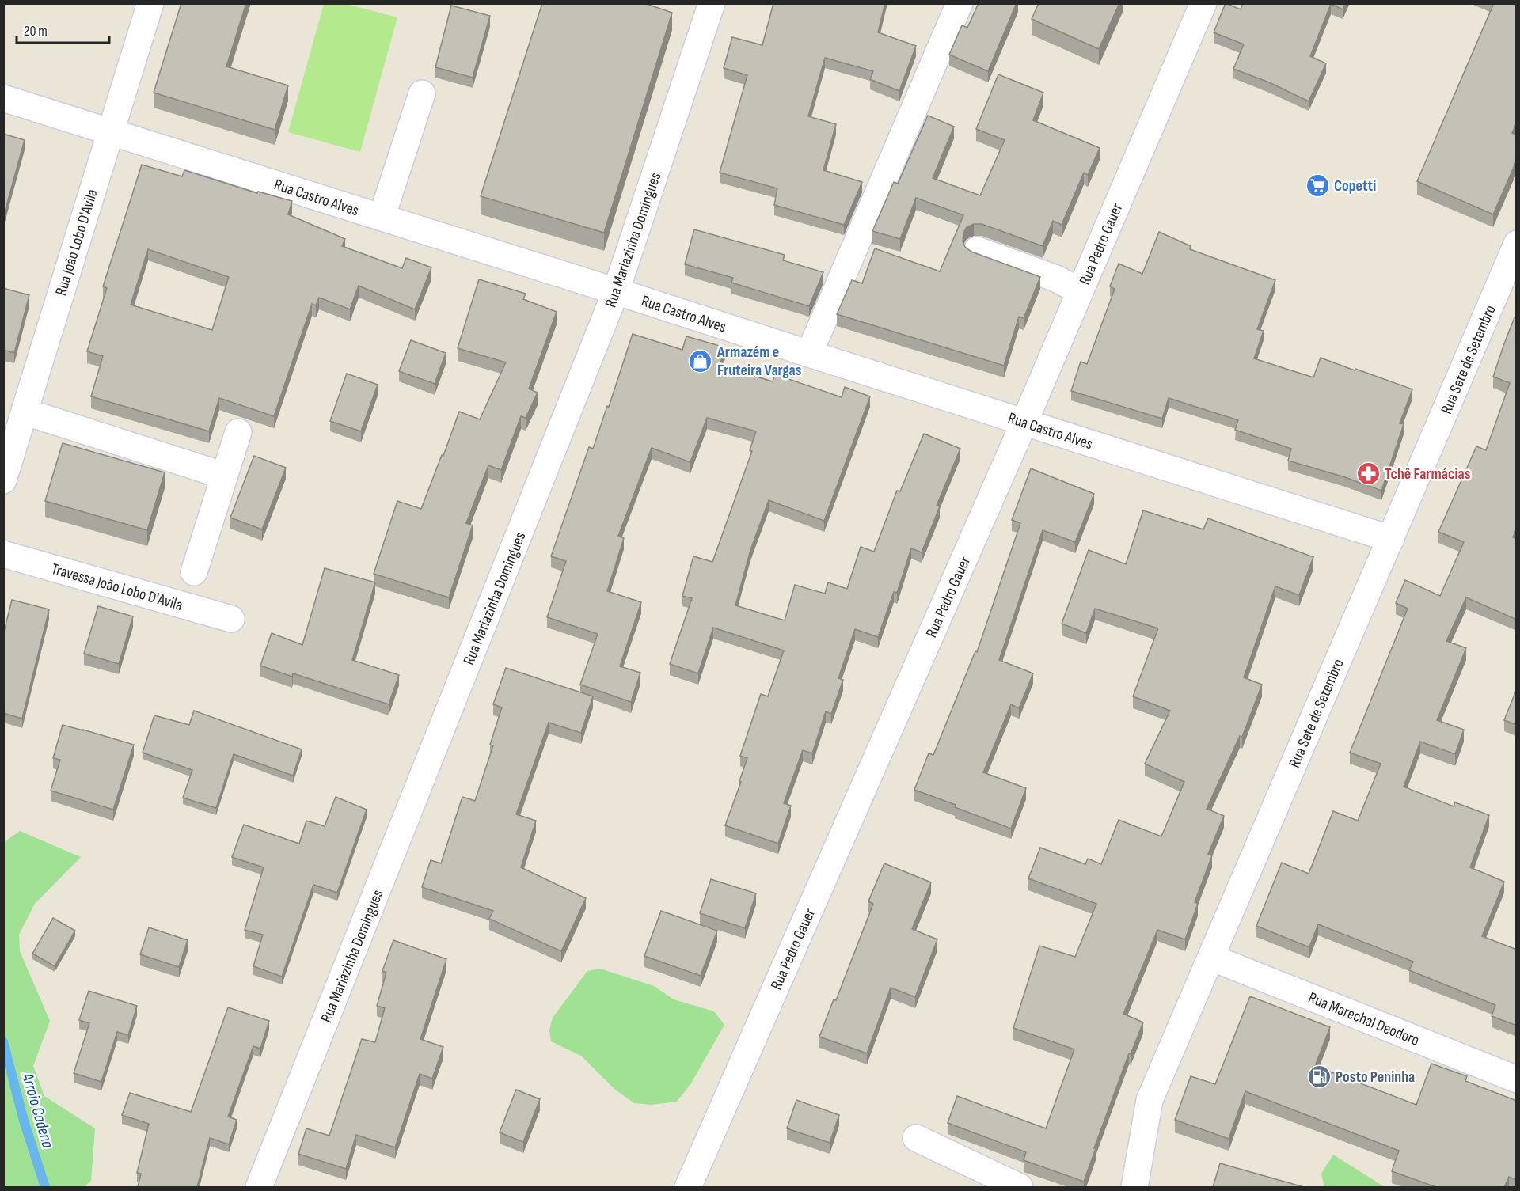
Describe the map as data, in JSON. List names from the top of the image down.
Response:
{
  "streets": {
    "street": [
      "Rua Castro Alves",
      "Rua Mariazinha Domingues",
      "Rua João Lobo D'Avila",
      "Rua Pedro Gauer",
      "Rua Sete de Setembro",
      "Travessa João Lobo D'Avila",
      "Rua Marechal Deodoro"
    ]
  },
  "crossings": [
    ["Rua Castro Alves", "Rua Mariazinha Domingues"],
    ["Rua Castro Alves", "Rua João Lobo D'Avila"],
    ["Rua Castro Alves", "Rua Pedro Gauer"],
    ["Rua Castro Alves", "Rua Sete de Setembro"],
    ["Rua Sete de Setembro", "Rua Marechal Deodoro"]
  ],
  "water": ["Arroio Cadena"],
  "places": {
    "supermarket": ["Copetti"],
    "shop": ["Armazém e Fruteira Vargas"],
    "pharmacy": ["Tchê Farmácias"],
    "fuel station": ["Posto Peninha"]
  },
  "scale_bar": "20 m"
}
